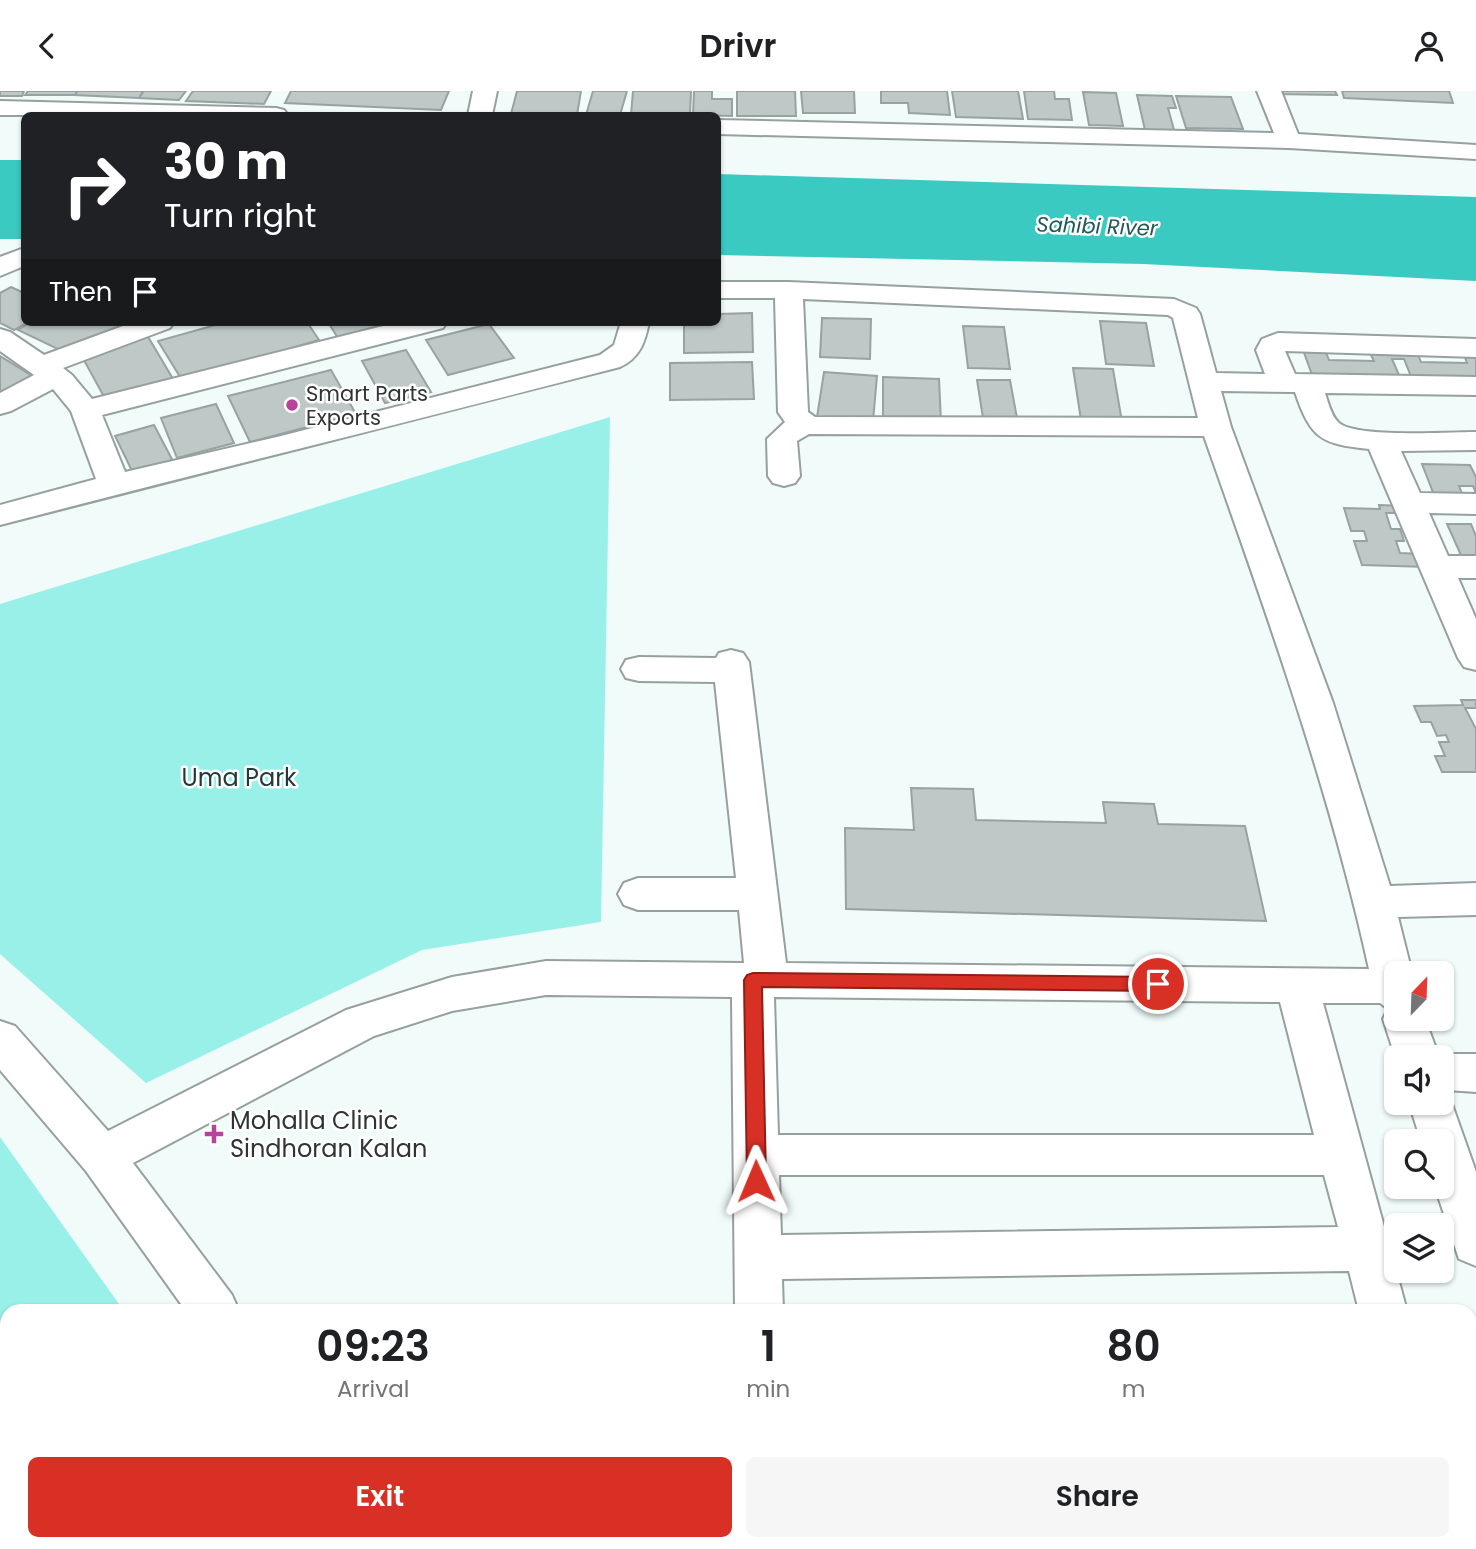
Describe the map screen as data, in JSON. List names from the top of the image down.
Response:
{
  "water": ["Sahibi River"],
  "parks": ["Uma Park"],
  "places": {
    "other": ["Smart Parts Exports"],
    "health": ["Mohalla Clinic Sindhoran Kalan"]
  },
  "north": "top right",
  "page": {
    "header": "Drivr",
    "turn": ["30 m", "Turn right"],
    "then": "Then",
    "eta": [
      "09:23",
      "Arrival",
      "1",
      "min",
      "80",
      "m"
    ],
    "buttons": ["Exit", "Share"]
  }
}
